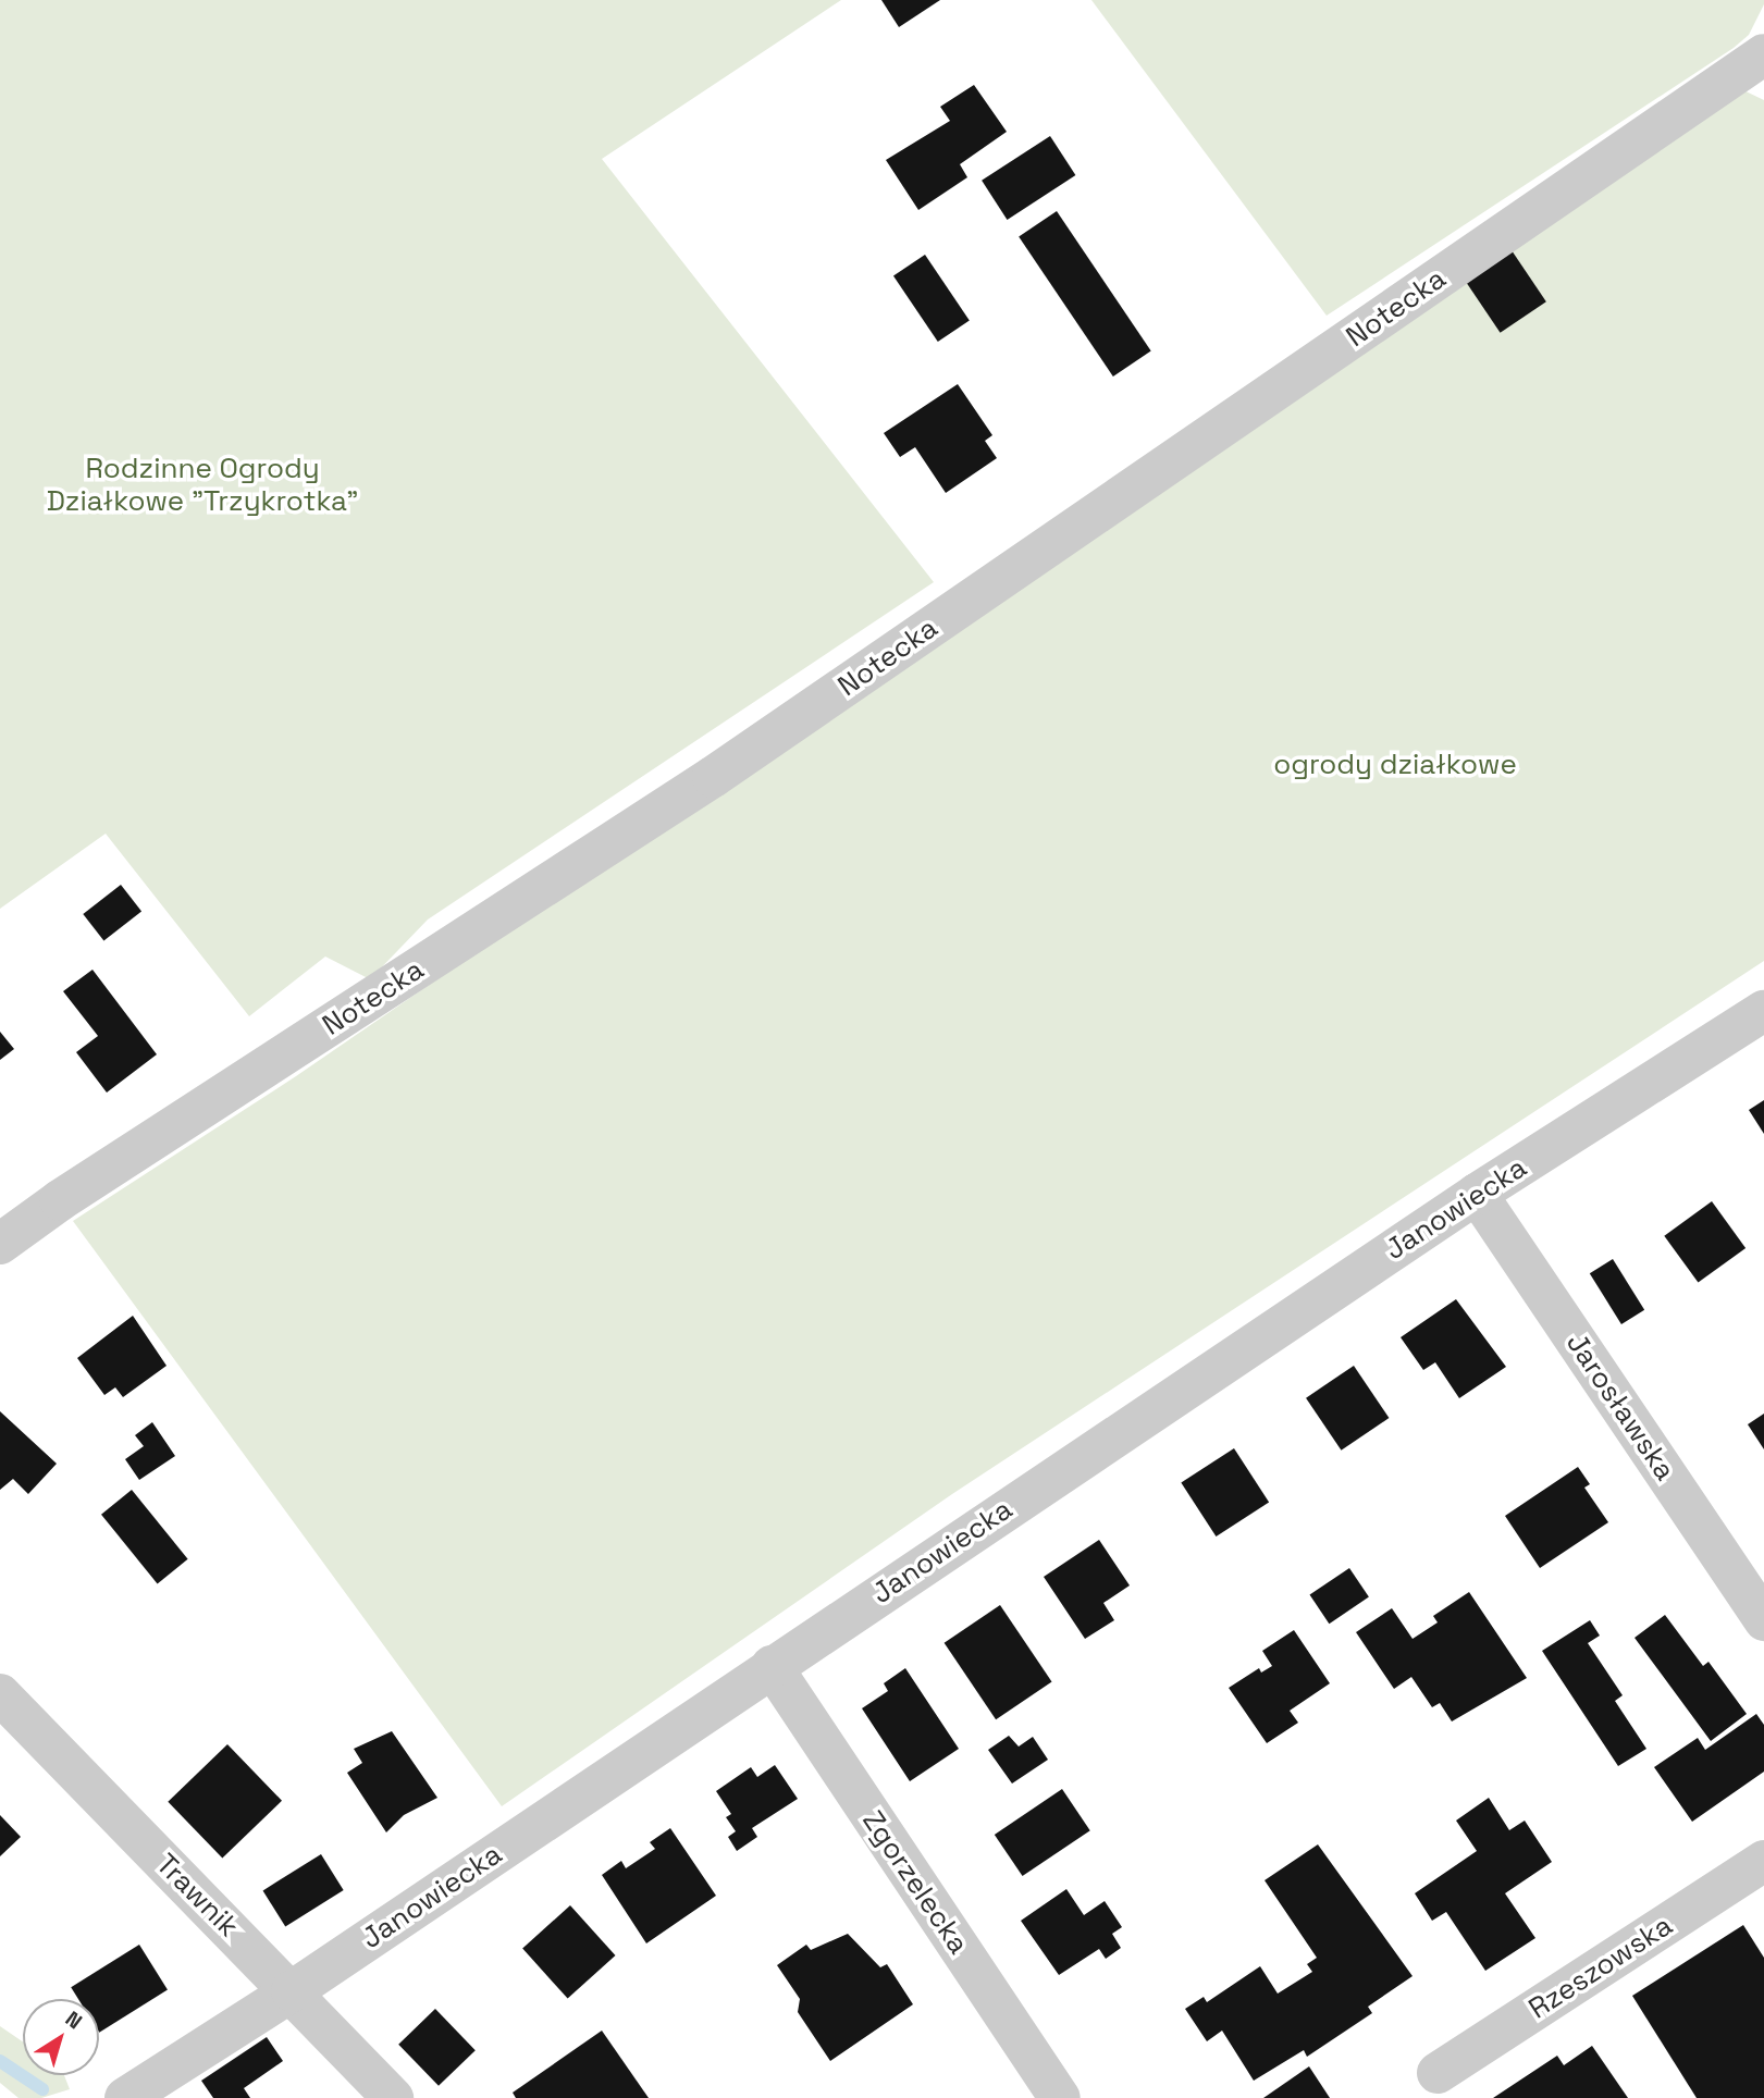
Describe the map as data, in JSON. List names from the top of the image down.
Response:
{
  "streets": {
    "street": [
      "Notecka",
      "Janowiecka",
      "Jarosławska",
      "Zgorzelecka",
      "Trawnik",
      "Rzeszowska"
    ]
  },
  "crossings": [
    ["Janowiecka", "Jarosławska"],
    ["Janowiecka", "Zgorzelecka"],
    ["Janowiecka", "Trawnik"]
  ],
  "parks": ["Rodzinne Ogrody Działkowe \"Trzykrotka\"", "ogrody działkowe"],
  "north": "top right"
}
